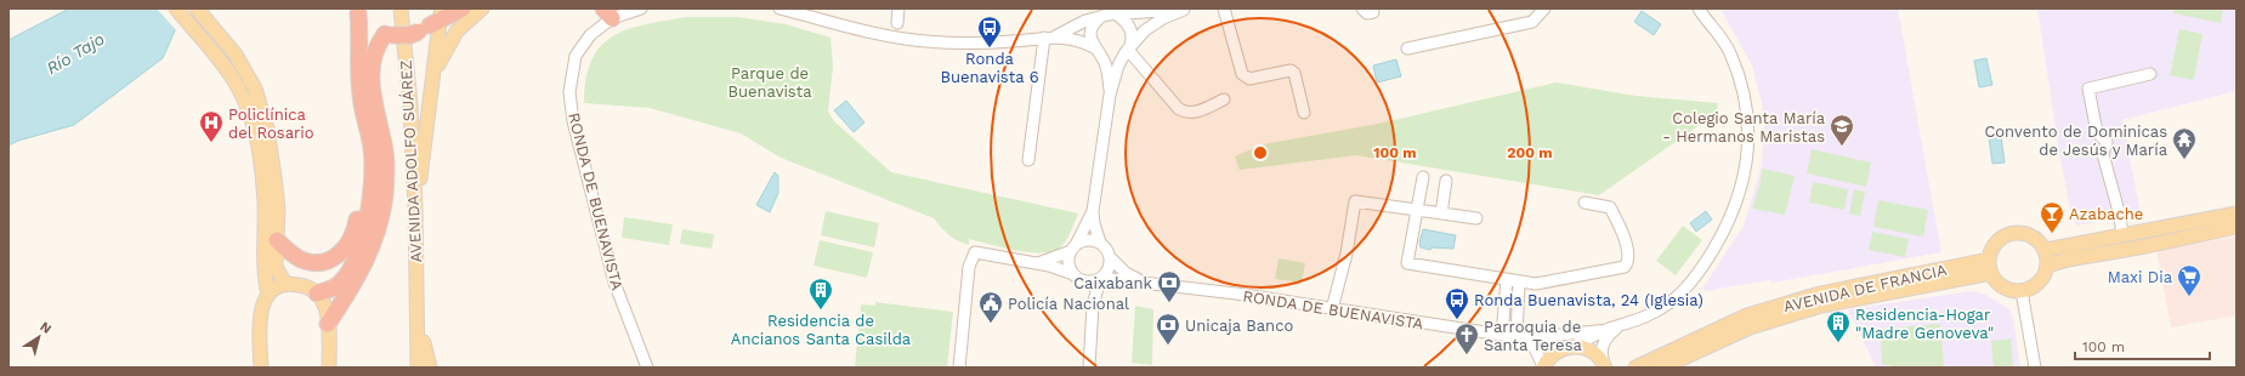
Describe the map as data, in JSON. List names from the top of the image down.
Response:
{
  "streets": {
    "main road": ["AVENIDA ADOLFO SUÁREZ", "AVENIDA DE FRANCIA"],
    "street": ["RONDA DE BUENAVISTA"]
  },
  "water": ["Río Tajo"],
  "parks": ["Parque de Buenavista"],
  "places": {
    "bus stop": ["Ronda Buenavista 6", "Ronda Buenavista, 24 (Iglesia)"],
    "hospital": ["Policlínica del Rosario"],
    "school or university": ["Colegio Santa María - Hermanos Maristas"],
    "temple": ["Convento de Dominicas de Jesús y María"],
    "bar": ["Azabache"],
    "supermarket": ["Maxi Dia"],
    "bank": ["Caixabank", "Unicaja Banco"],
    "building": ["Residencia de Ancianos Santa Casilda", "Residencia-Hogar \"Madre Genoveva\""],
    "public building": ["Policía Nacional"],
    "church": ["Parroquia de Santa Teresa"]
  },
  "scale_bar": "100 m",
  "north": "top right",
  "rings": ["100 m", "200 m"]
}
